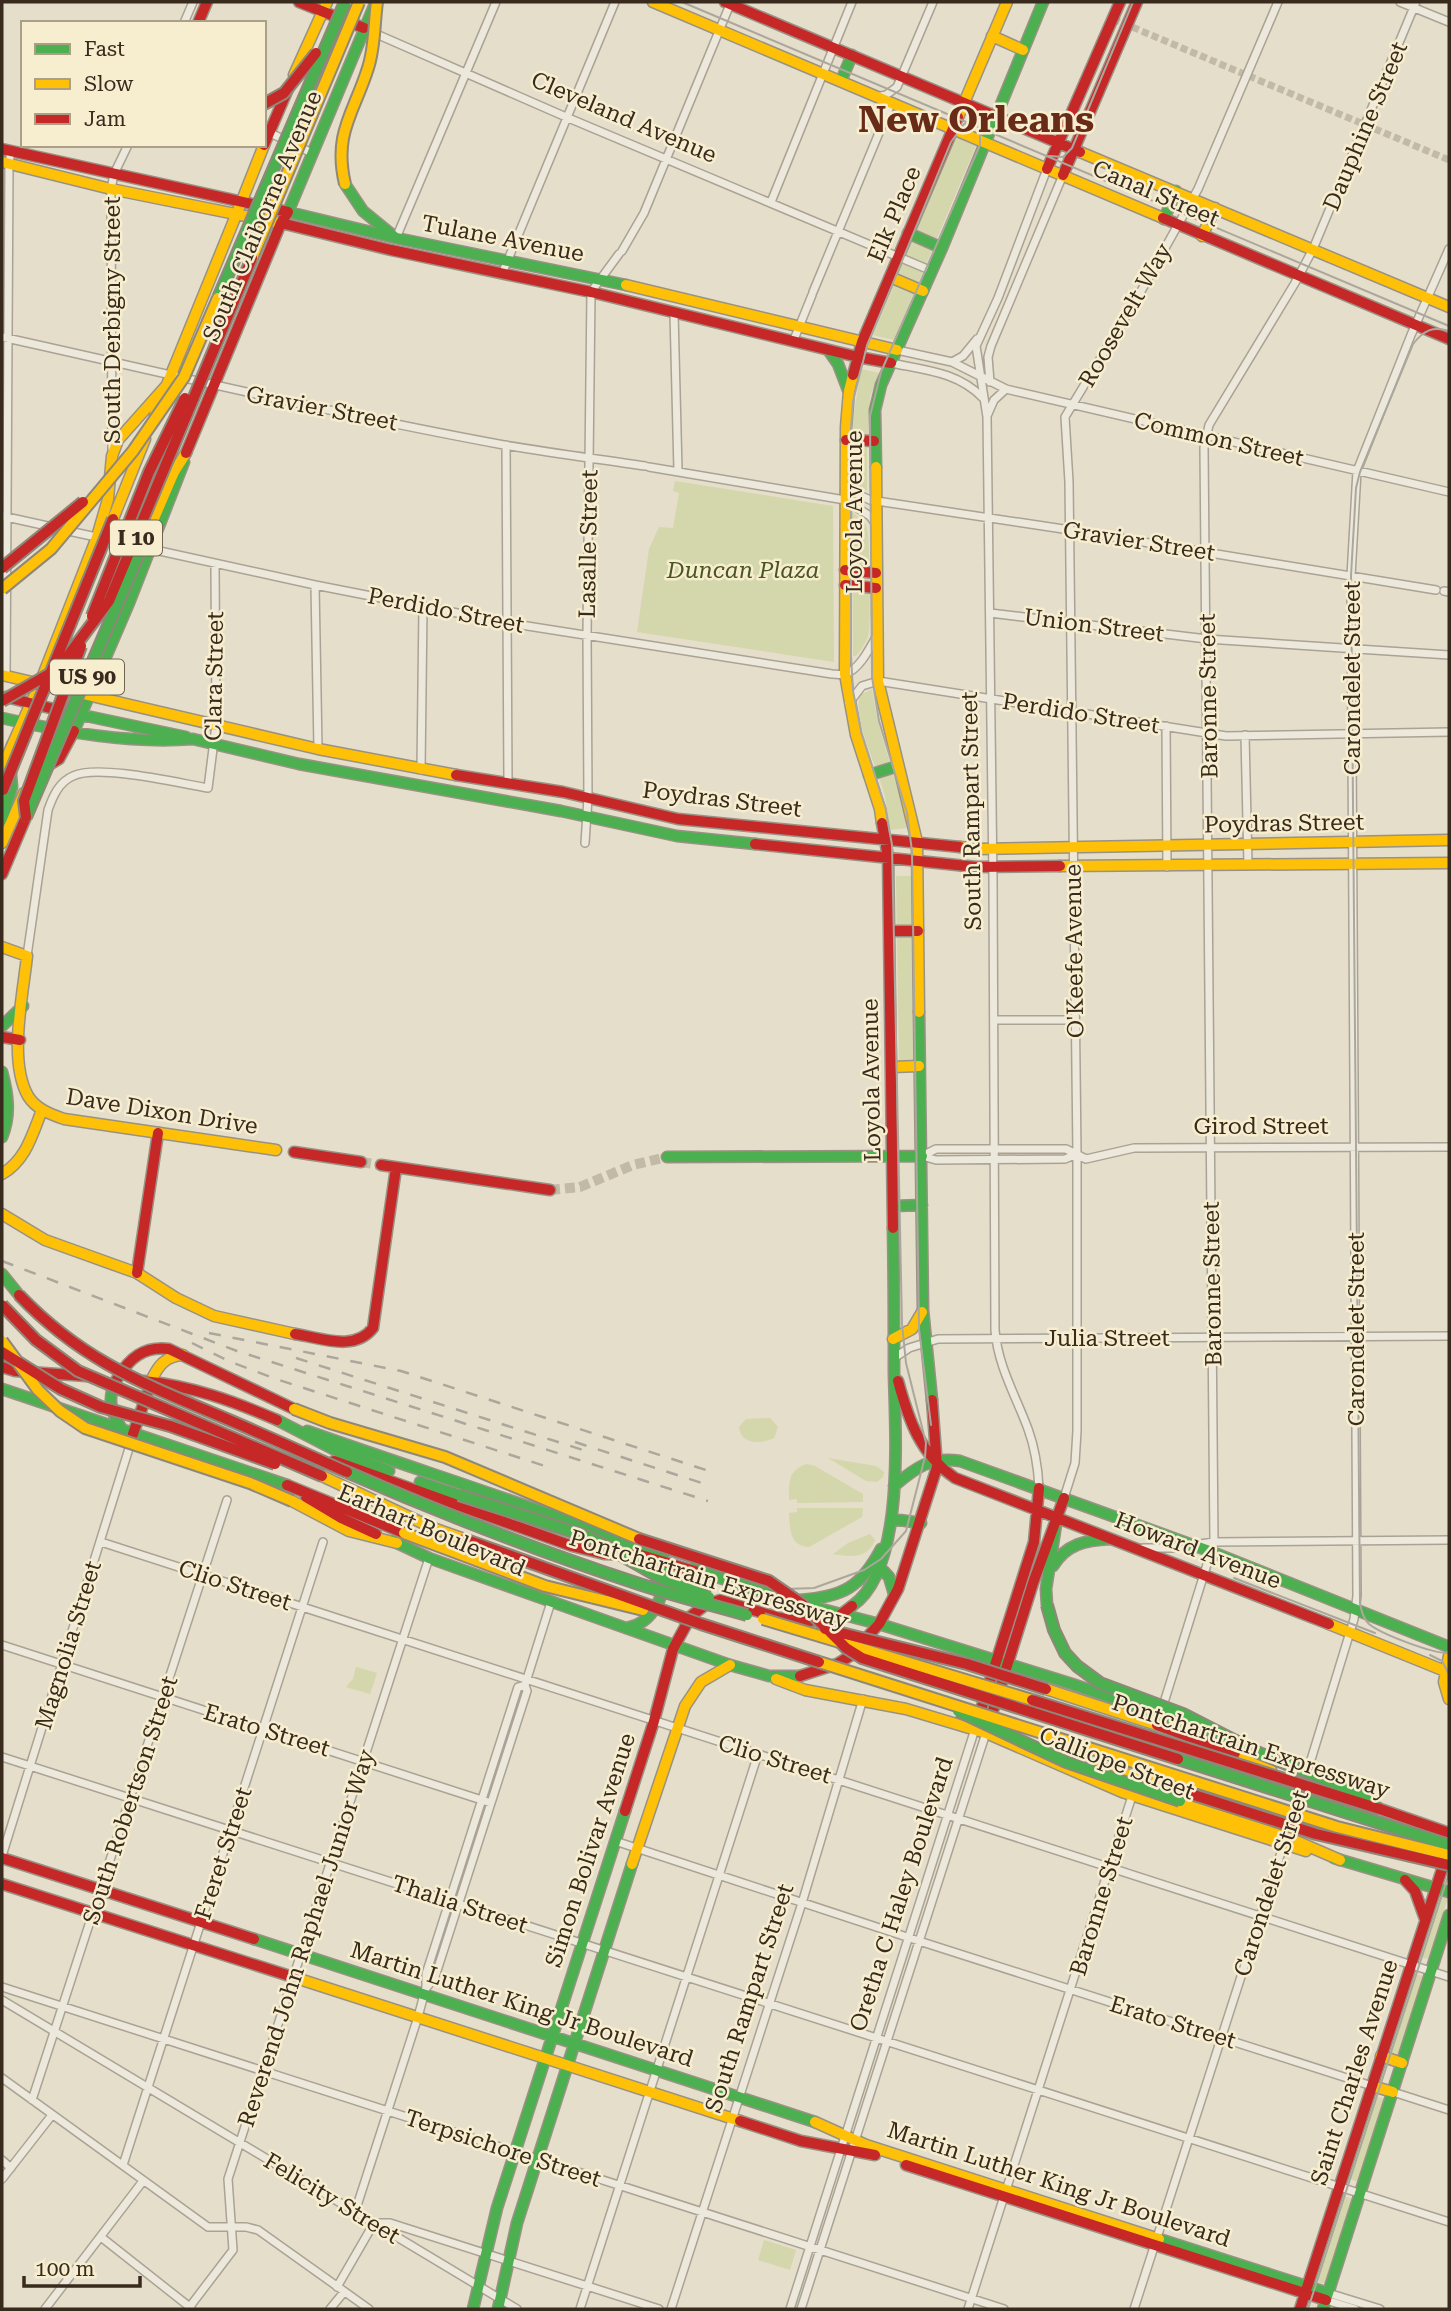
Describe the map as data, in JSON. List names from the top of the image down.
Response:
{
  "streets": {
    "main road": [
      "Cleveland Avenue",
      "Canal Street",
      "Elk Place",
      "South Claiborne Avenue",
      "Tulane Avenue",
      "Loyola Avenue",
      "I 10",
      "US 90",
      "Poydras Street",
      "South Rampart Street",
      "Dave Dixon Drive",
      "Girod Street",
      "Earhart Boulevard",
      "Howard Avenue",
      "Pontchartrain Expressway",
      "Calliope Street",
      "Simon Bolivar Avenue",
      "Oretha C Haley Boulevard",
      "Martin Luther King Jr Boulevard",
      "Saint Charles Avenue"
    ],
    "street": [
      "Dauphine Street",
      "Roosevelt Way",
      "South Derbigny Street",
      "Gravier Street",
      "Common Street",
      "Lasalle Street",
      "Perdido Street",
      "Union Street",
      "Clara Street",
      "Carondelet Street",
      "Baronne Street",
      "O'Keefe Avenue",
      "Julia Street",
      "Clio Street",
      "Magnolia Street",
      "Erato Street",
      "South Robertson Street",
      "Freret Street",
      "Thalia Street",
      "Reverend John Raphael Junior Way",
      "Terpsichore Street",
      "Felicity Street"
    ]
  },
  "crossings": [
    ["Cleveland Avenue", "Elk Place"],
    ["Cleveland Avenue", "South Claiborne Avenue"],
    ["Cleveland Avenue", "Lasalle Street"],
    ["Dauphine Street", "Canal Street"],
    ["Dauphine Street", "Baronne Street"],
    ["Canal Street", "Elk Place"],
    ["Canal Street", "Roosevelt Way"],
    ["Canal Street", "Lasalle Street"],
    ["Canal Street", "Carondelet Street"],
    ["Canal Street", "Baronne Street"],
    ["Canal Street", "South Rampart Street"],
    ["Elk Place", "Tulane Avenue"],
    ["Elk Place", "Loyola Avenue"],
    ["South Claiborne Avenue", "Tulane Avenue"],
    ["South Claiborne Avenue", "South Derbigny Street"],
    ["South Claiborne Avenue", "Gravier Street"],
    ["South Claiborne Avenue", "I 10"],
    ["South Claiborne Avenue", "Perdido Street"],
    ["South Claiborne Avenue", "Poydras Street"],
    ["Tulane Avenue", "South Derbigny Street"],
    ["Tulane Avenue", "Common Street"],
    ["Tulane Avenue", "Loyola Avenue"],
    ["Tulane Avenue", "Lasalle Street"],
    ["Tulane Avenue", "South Rampart Street"],
    ["Roosevelt Way", "Common Street"],
    ["Roosevelt Way", "O'Keefe Avenue"],
    ["South Derbigny Street", "Gravier Street"],
    ["Gravier Street", "Loyola Avenue"],
    ["Gravier Street", "Lasalle Street"],
    ["Gravier Street", "Carondelet Street"],
    ["Gravier Street", "Baronne Street"],
    ["Gravier Street", "South Rampart Street"],
    ["Gravier Street", "O'Keefe Avenue"],
    ["Common Street", "Carondelet Street"],
    ["Common Street", "Baronne Street"],
    ["Common Street", "O'Keefe Avenue"],
    ["Loyola Avenue", "Perdido Street"],
    ["Loyola Avenue", "Poydras Street"],
    ["Loyola Avenue", "Girod Street"],
    ["Loyola Avenue", "Julia Street"],
    ["Loyola Avenue", "Earhart Boulevard"],
    ["Loyola Avenue", "Howard Avenue"],
    ["Loyola Avenue", "Calliope Street"],
    ["I 10", "Poydras Street"],
    ["Lasalle Street", "Perdido Street"],
    ["Lasalle Street", "Poydras Street"],
    ["Perdido Street", "Clara Street"],
    ["Perdido Street", "Carondelet Street"],
    ["Perdido Street", "Baronne Street"],
    ["Perdido Street", "South Rampart Street"],
    ["Perdido Street", "O'Keefe Avenue"],
    ["Union Street", "Carondelet Street"],
    ["Union Street", "Baronne Street"],
    ["Union Street", "South Rampart Street"],
    ["Union Street", "O'Keefe Avenue"],
    ["Clara Street", "Poydras Street"],
    ["Carondelet Street", "Poydras Street"],
    ["Carondelet Street", "Girod Street"],
    ["Carondelet Street", "Julia Street"],
    ["Carondelet Street", "Howard Avenue"],
    ["Carondelet Street", "Clio Street"],
    ["Carondelet Street", "Erato Street"],
    ["Carondelet Street", "Calliope Street"],
    ["Carondelet Street", "Thalia Street"],
    ["Carondelet Street", "Martin Luther King Jr Boulevard"],
    ["Baronne Street", "Poydras Street"],
    ["Baronne Street", "Girod Street"],
    ["Baronne Street", "Julia Street"],
    ["Baronne Street", "Howard Avenue"],
    ["Baronne Street", "Clio Street"],
    ["Baronne Street", "Erato Street"],
    ["Baronne Street", "Calliope Street"],
    ["Baronne Street", "Thalia Street"],
    ["Baronne Street", "Martin Luther King Jr Boulevard"],
    ["Baronne Street", "Terpsichore Street"],
    ["Poydras Street", "South Rampart Street"],
    ["Poydras Street", "O'Keefe Avenue"],
    ["South Rampart Street", "Girod Street"],
    ["South Rampart Street", "Julia Street"],
    ["South Rampart Street", "Howard Avenue"],
    ["South Rampart Street", "Clio Street"],
    ["South Rampart Street", "Erato Street"],
    ["South Rampart Street", "Calliope Street"],
    ["South Rampart Street", "Oretha C Haley Boulevard"],
    ["South Rampart Street", "Thalia Street"],
    ["South Rampart Street", "Martin Luther King Jr Boulevard"],
    ["South Rampart Street", "Terpsichore Street"],
    ["O'Keefe Avenue", "Girod Street"],
    ["O'Keefe Avenue", "Julia Street"],
    ["O'Keefe Avenue", "Howard Avenue"],
    ["O'Keefe Avenue", "Oretha C Haley Boulevard"],
    ["Earhart Boulevard", "Magnolia Street"],
    ["Earhart Boulevard", "Calliope Street"],
    ["Earhart Boulevard", "Simon Bolivar Avenue"],
    ["Earhart Boulevard", "Reverend John Raphael Junior Way"],
    ["Howard Avenue", "Oretha C Haley Boulevard"],
    ["Clio Street", "Magnolia Street"],
    ["Clio Street", "South Robertson Street"],
    ["Clio Street", "Simon Bolivar Avenue"],
    ["Clio Street", "Freret Street"],
    ["Clio Street", "Oretha C Haley Boulevard"],
    ["Clio Street", "Reverend John Raphael Junior Way"],
    ["Clio Street", "Saint Charles Avenue"],
    ["Magnolia Street", "Erato Street"],
    ["Magnolia Street", "Thalia Street"],
    ["Magnolia Street", "Martin Luther King Jr Boulevard"],
    ["Erato Street", "South Robertson Street"],
    ["Erato Street", "Simon Bolivar Avenue"],
    ["Erato Street", "Freret Street"],
    ["Erato Street", "Oretha C Haley Boulevard"],
    ["Erato Street", "Reverend John Raphael Junior Way"],
    ["Erato Street", "Saint Charles Avenue"],
    ["Calliope Street", "Oretha C Haley Boulevard"],
    ["South Robertson Street", "Thalia Street"],
    ["South Robertson Street", "Martin Luther King Jr Boulevard"],
    ["South Robertson Street", "Terpsichore Street"],
    ["South Robertson Street", "Felicity Street"],
    ["Simon Bolivar Avenue", "Thalia Street"],
    ["Simon Bolivar Avenue", "Martin Luther King Jr Boulevard"],
    ["Simon Bolivar Avenue", "Terpsichore Street"],
    ["Simon Bolivar Avenue", "Felicity Street"],
    ["Freret Street", "Thalia Street"],
    ["Freret Street", "Martin Luther King Jr Boulevard"],
    ["Freret Street", "Terpsichore Street"],
    ["Freret Street", "Felicity Street"],
    ["Oretha C Haley Boulevard", "Thalia Street"],
    ["Oretha C Haley Boulevard", "Martin Luther King Jr Boulevard"],
    ["Oretha C Haley Boulevard", "Terpsichore Street"],
    ["Thalia Street", "Reverend John Raphael Junior Way"],
    ["Reverend John Raphael Junior Way", "Martin Luther King Jr Boulevard"],
    ["Reverend John Raphael Junior Way", "Terpsichore Street"],
    ["Reverend John Raphael Junior Way", "Felicity Street"],
    ["Martin Luther King Jr Boulevard", "Saint Charles Avenue"]
  ],
  "districts": ["New Orleans"],
  "parks": ["Duncan Plaza"],
  "legend": ["Fast", "Slow", "Jam"],
  "scale_bar": "100 m"
}
